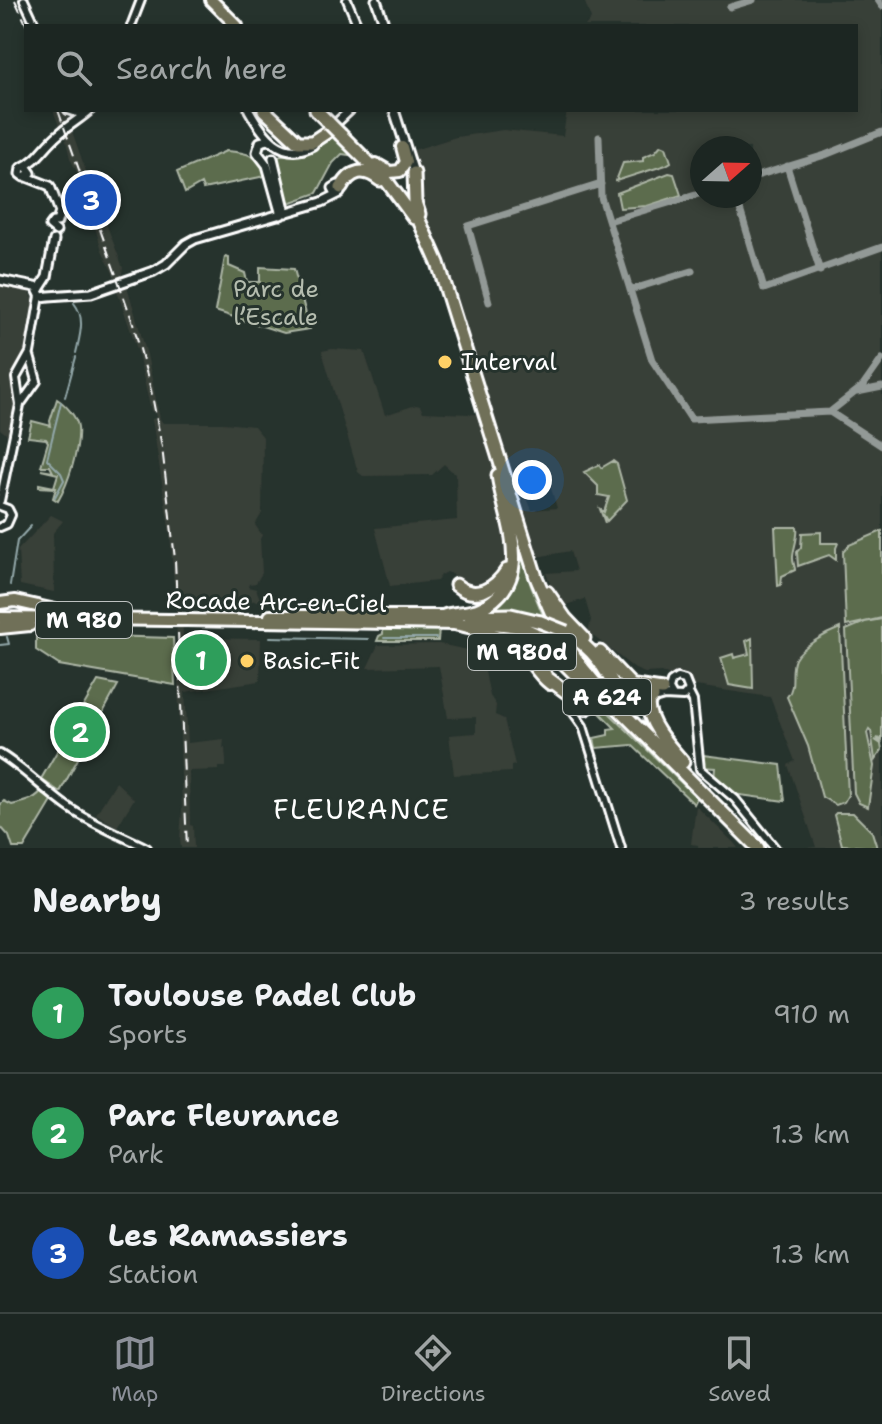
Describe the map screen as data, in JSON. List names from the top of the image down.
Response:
{
  "streets": {
    "highway": [
      "Rocade Arc-en-Ciel",
      "M 980",
      "M 980d",
      "A 624"
    ]
  },
  "crossings": [
    ["Rocade Arc-en-Ciel", "M 980"],
    ["Rocade Arc-en-Ciel", "M 980d"],
    ["M 980", "M 980d"],
    ["M 980", "A 624"]
  ],
  "districts": ["FLEURANCE"],
  "parks": ["Parc de l’Escale"],
  "places": ["Interval", "Basic-Fit"],
  "north": "right",
  "page": {
    "search": "Search here",
    "pins": ["3", "1", "2"],
    "heading": ["Nearby", "3 results"],
    "list": [
      {
        "mark": "1",
        "name": "Toulouse Padel Club",
        "note": "Sports",
        "value": "910 m"
      },
      {
        "mark": "2",
        "name": "Parc Fleurance",
        "note": "Park",
        "value": "1.3 km"
      },
      {
        "mark": "3",
        "name": "Les Ramassiers",
        "note": "Station",
        "value": "1.3 km"
      }
    ],
    "nav": ["Map", "Directions", "Saved"]
  }
}
